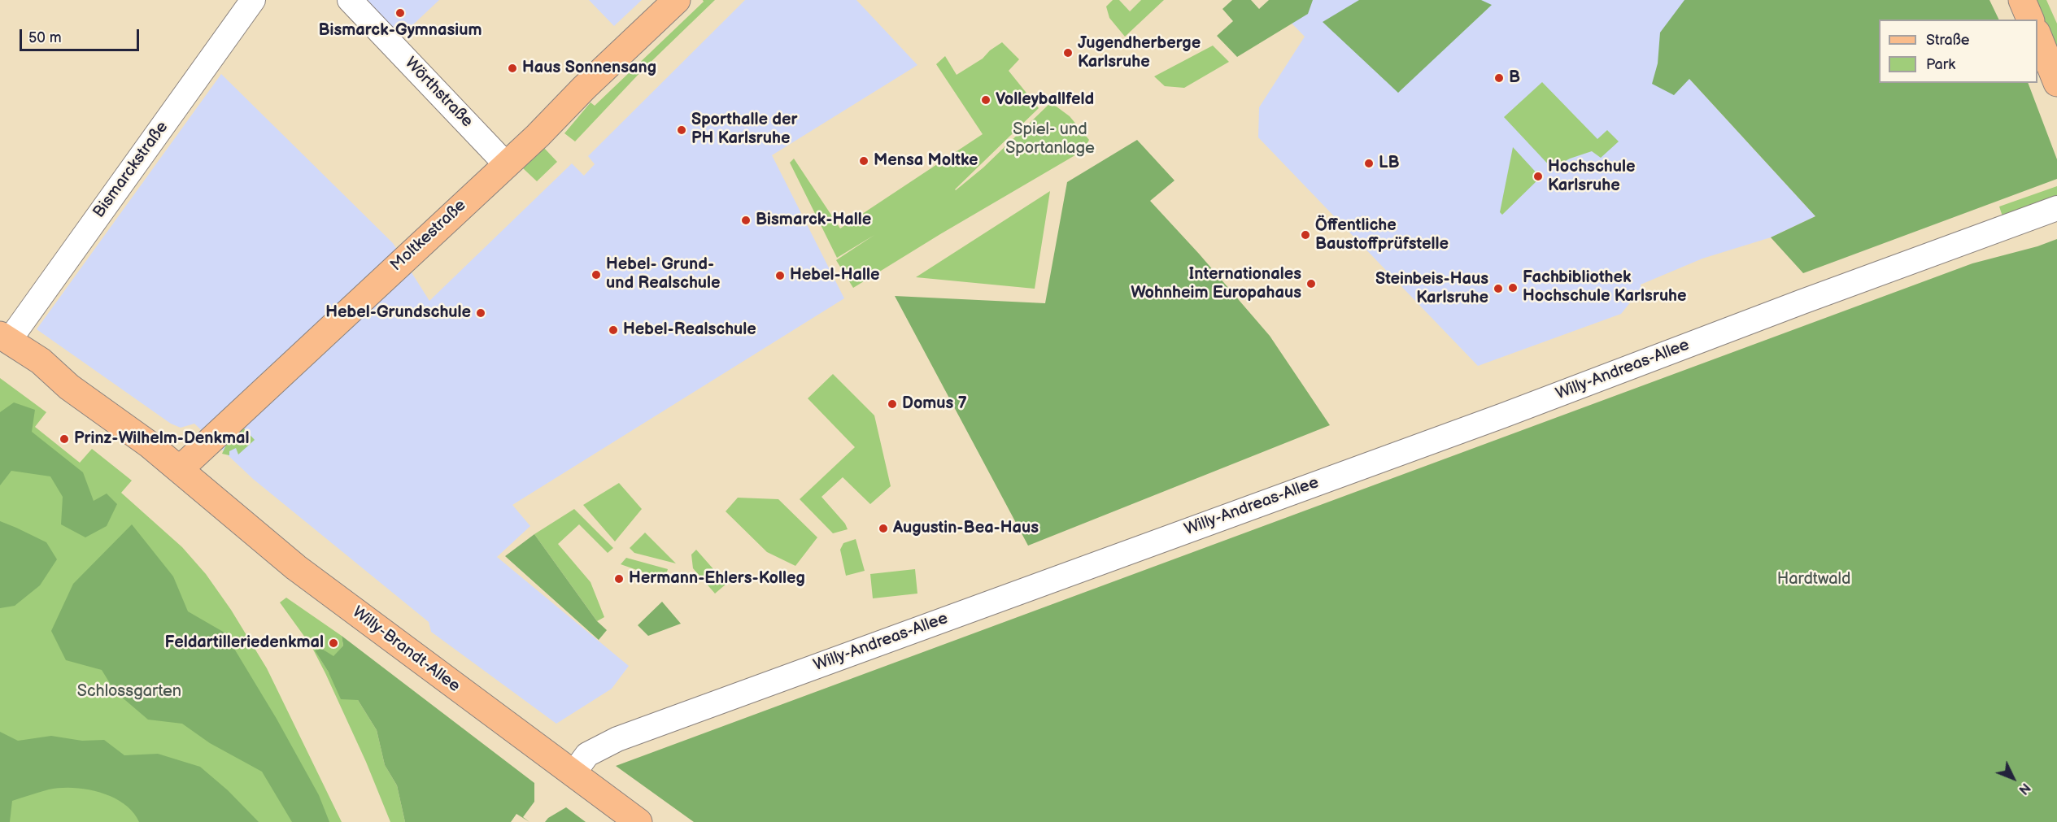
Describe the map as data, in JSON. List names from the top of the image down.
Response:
{
  "streets": {
    "main road": ["Moltkestraße", "Willy-Brandt-Allee"],
    "street": ["Wörthstraße", "Bismarckstraße", "Willy-Andreas-Allee"]
  },
  "crossings": [
    ["Wörthstraße", "Moltkestraße"],
    ["Bismarckstraße", "Willy-Brandt-Allee"],
    ["Moltkestraße", "Willy-Brandt-Allee"],
    ["Willy-Andreas-Allee", "Willy-Brandt-Allee"]
  ],
  "parks": ["Spiel- und Sportanlage", "Hardtwald", "Schlossgarten"],
  "places": [
    "Bismarck-Gymnasium",
    "Jugendherberge Karlsruhe",
    "Haus Sonnensang",
    "B",
    "Volleyballfeld",
    "Sporthalle der PH Karlsruhe",
    "Mensa Moltke",
    "LB",
    "Hochschule Karlsruhe",
    "Bismarck-Halle",
    "Öffentliche Baustoffprüfstelle",
    "Hebel- Grund- und Realschule",
    "Hebel-Halle",
    "Internationales Wohnheim Europahaus",
    "Fachbibliothek Hochschule Karlsruhe",
    "Steinbeis-Haus Karlsruhe",
    "Hebel-Grundschule",
    "Hebel-Realschule",
    "Domus 7",
    "Prinz-Wilhelm-Denkmal",
    "Augustin-Bea-Haus",
    "Hermann-Ehlers-Kolleg",
    "Feldartilleriedenkmal"
  ],
  "legend": ["Straße", "Park"],
  "scale_bar": "50 m",
  "north": "bottom right"
}
